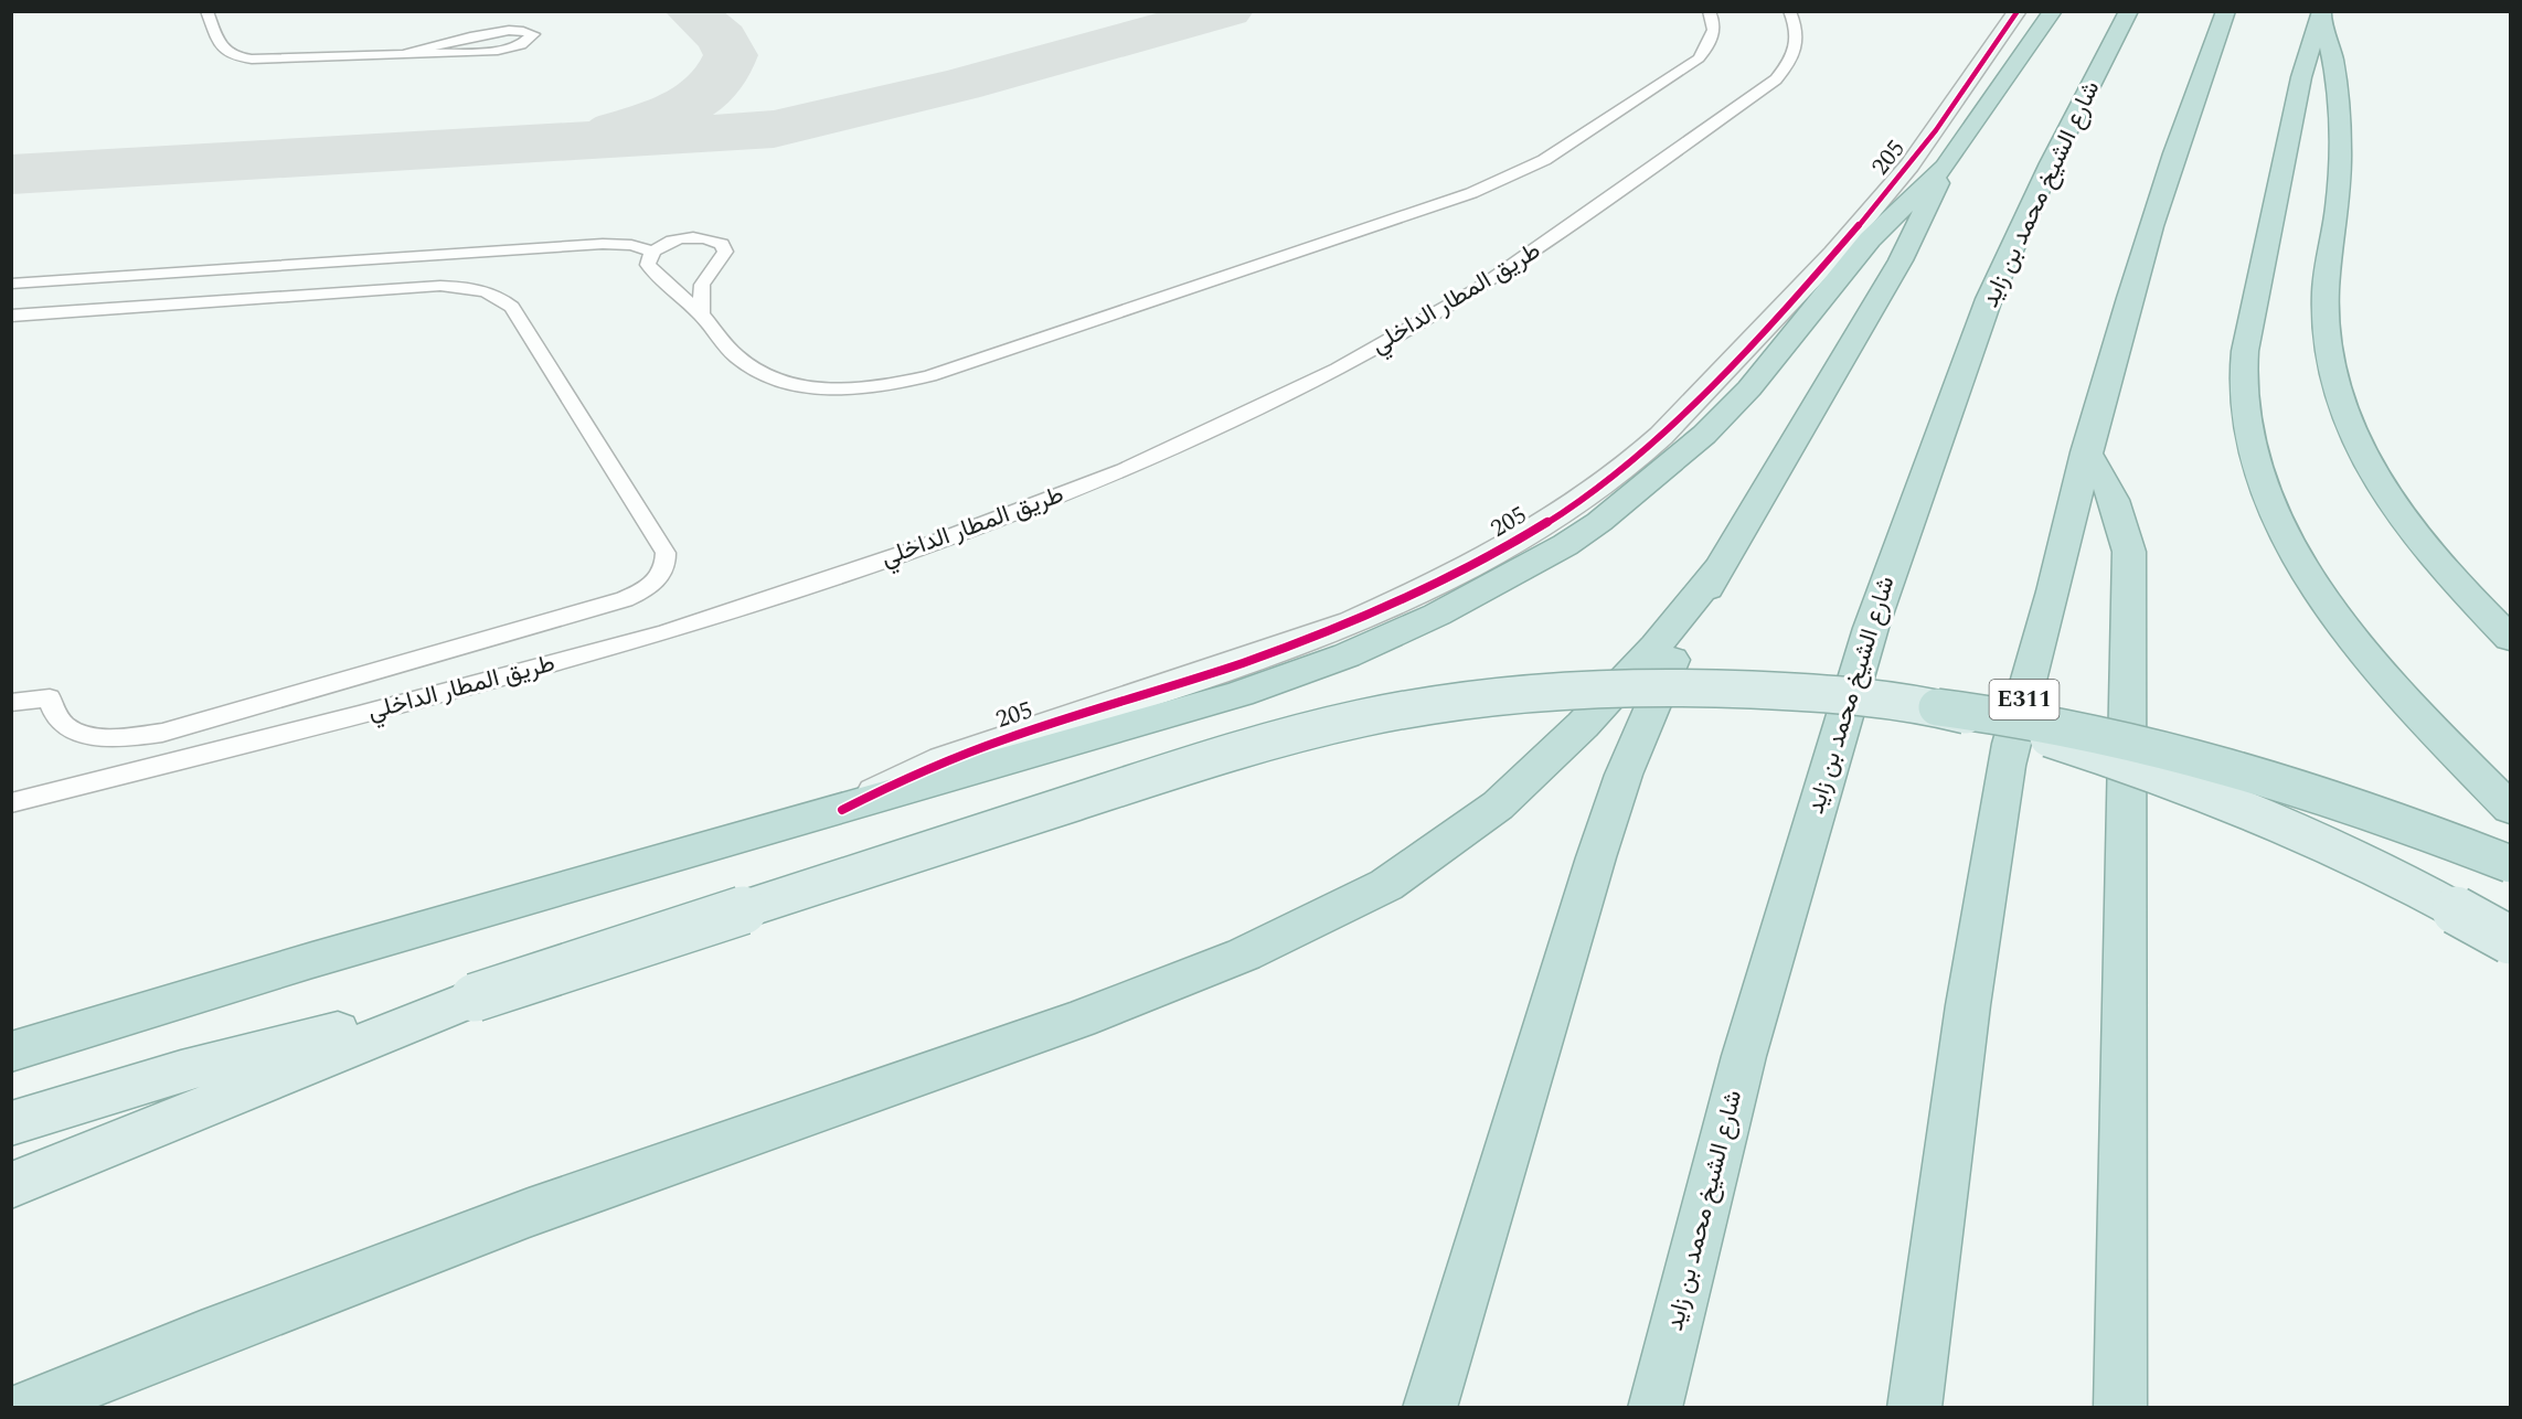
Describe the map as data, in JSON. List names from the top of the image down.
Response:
{
  "streets": {
    "highway": ["شارع الشيخ محمد بن زايد", "E311"],
    "street": ["205"],
    "lane": ["طريق المطار الداخلي"]
  }
}
